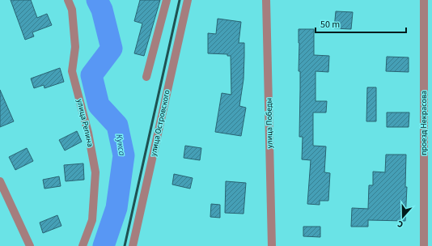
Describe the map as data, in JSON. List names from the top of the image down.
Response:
{
  "streets": {
    "street": [
      "улица Репина",
      "улица Островского",
      "улица Победы",
      "проезд Некрасова"
    ]
  },
  "water": ["Кукса"],
  "scale_bar": "50 m",
  "north": "bottom"
}
